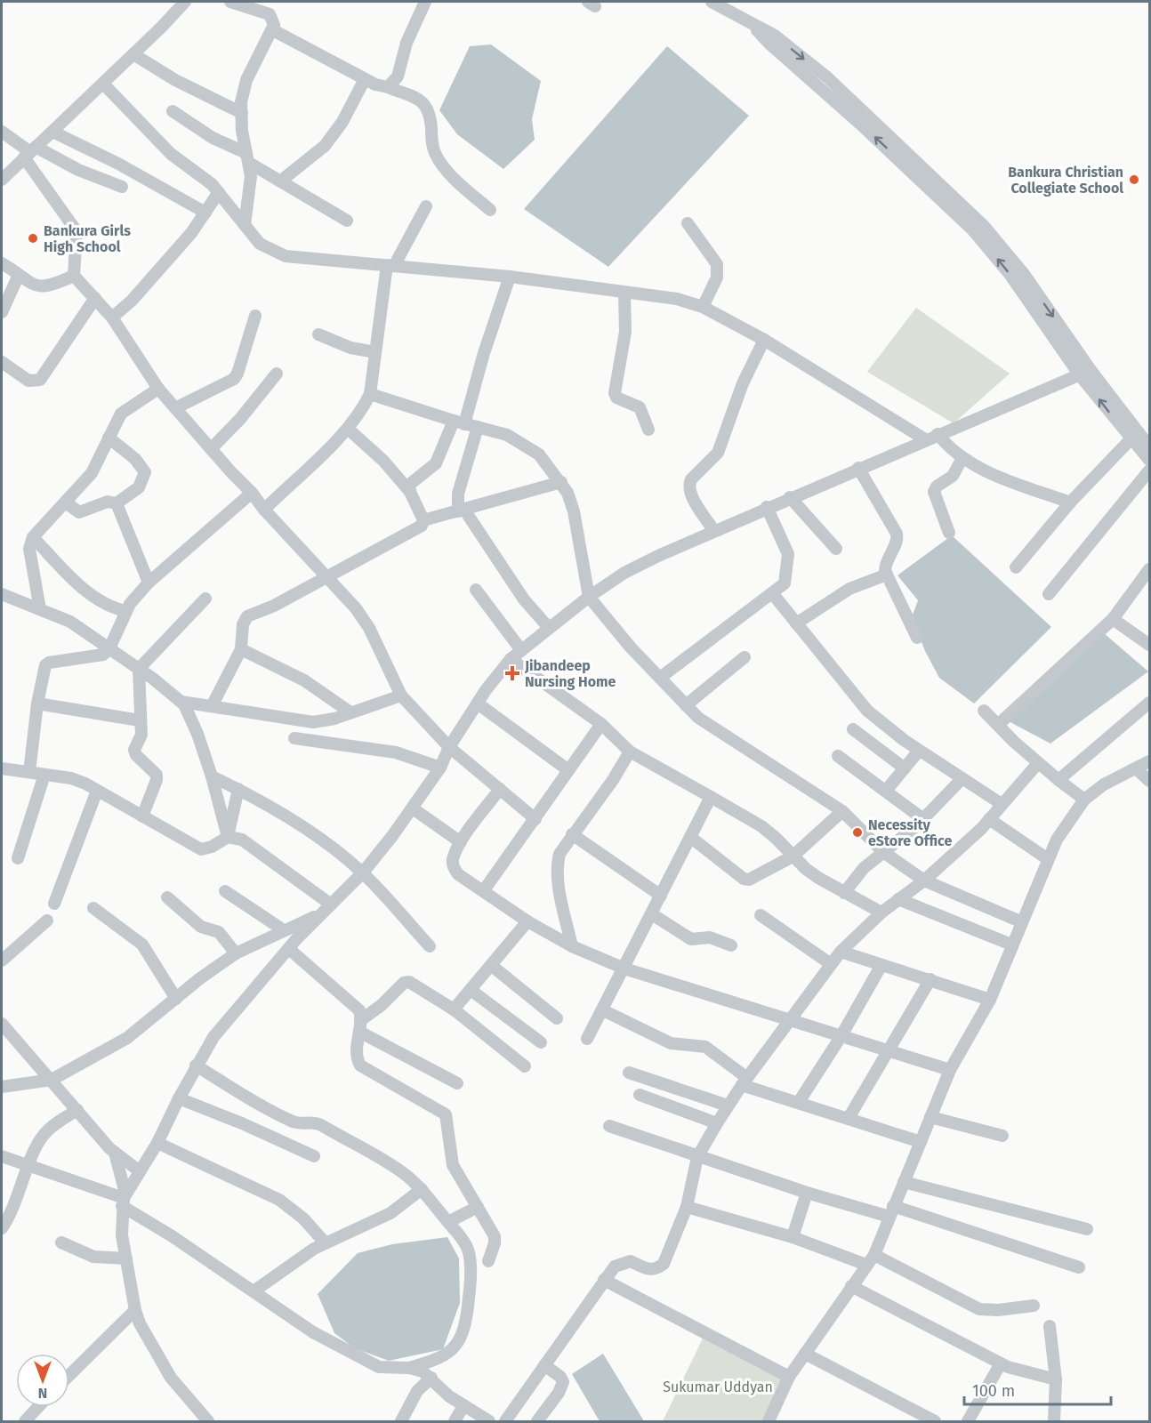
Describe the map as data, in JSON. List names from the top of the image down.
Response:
{
  "parks": ["Sukumar Uddyan"],
  "places": {
    "other": ["Bankura Christian Collegiate School", "Bankura Girls High School", "Necessity eStore Office"],
    "health": ["Jibandeep Nursing Home"]
  },
  "scale_bar": "100 m",
  "north": "bottom"
}
